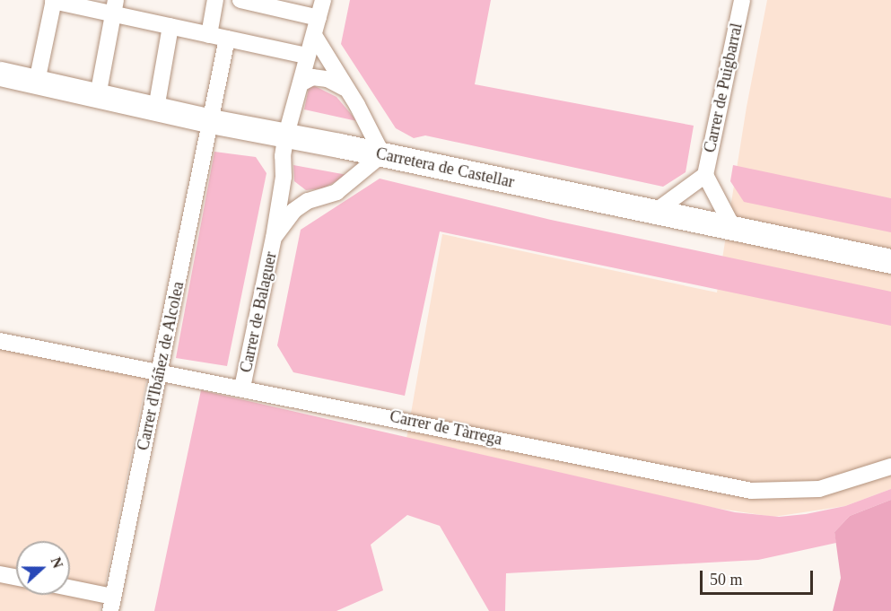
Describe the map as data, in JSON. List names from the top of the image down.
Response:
{
  "streets": {
    "street": [
      "Carrer de Puigbarral",
      "Carretera de Castellar",
      "Carrer de Balaguer",
      "Carrer d'Ibáñez de Alcolea",
      "Carrer de Tàrrega"
    ]
  },
  "crossings": [
    ["Carrer de Puigbarral", "Carretera de Castellar"],
    ["Carretera de Castellar", "Carrer de Balaguer"],
    ["Carretera de Castellar", "Carrer d'Ibáñez de Alcolea"],
    ["Carrer de Balaguer", "Carrer de Tàrrega"],
    ["Carrer d'Ibáñez de Alcolea", "Carrer de Tàrrega"]
  ],
  "scale_bar": "50 m",
  "north": "right"
}
